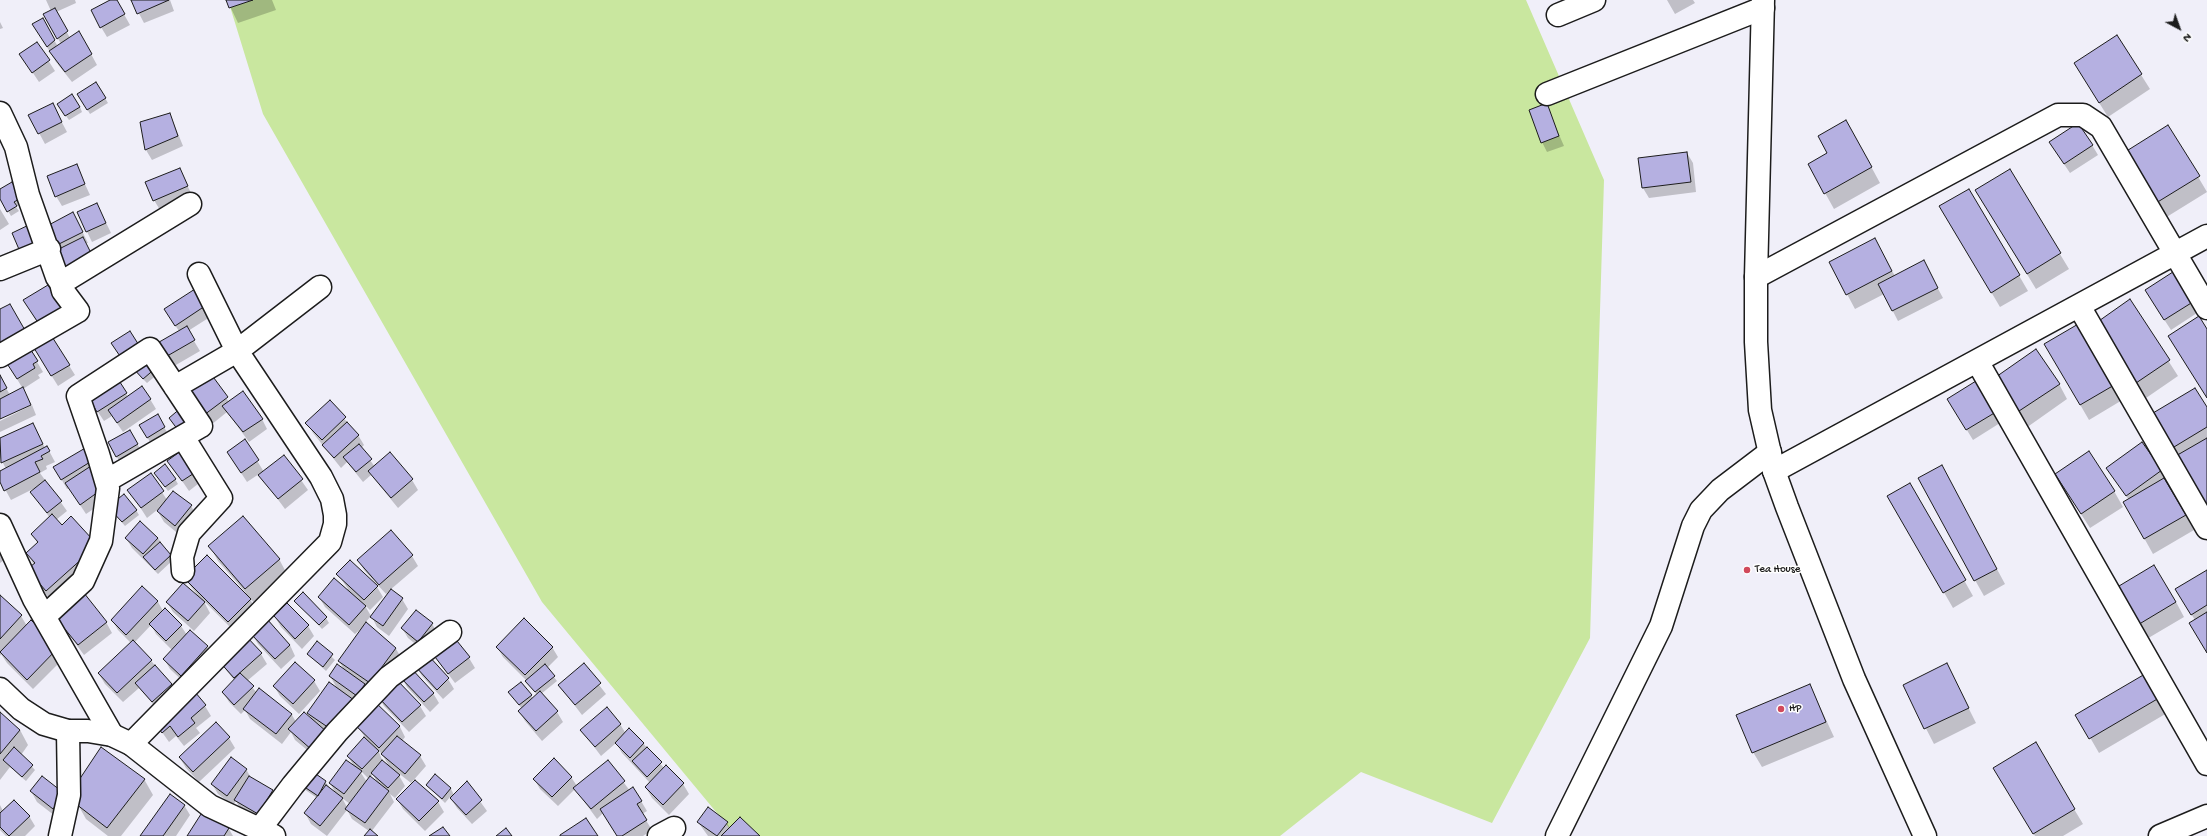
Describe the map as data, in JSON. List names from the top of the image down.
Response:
{
  "places": ["Tea House", "HP"],
  "north": "bottom right"
}
